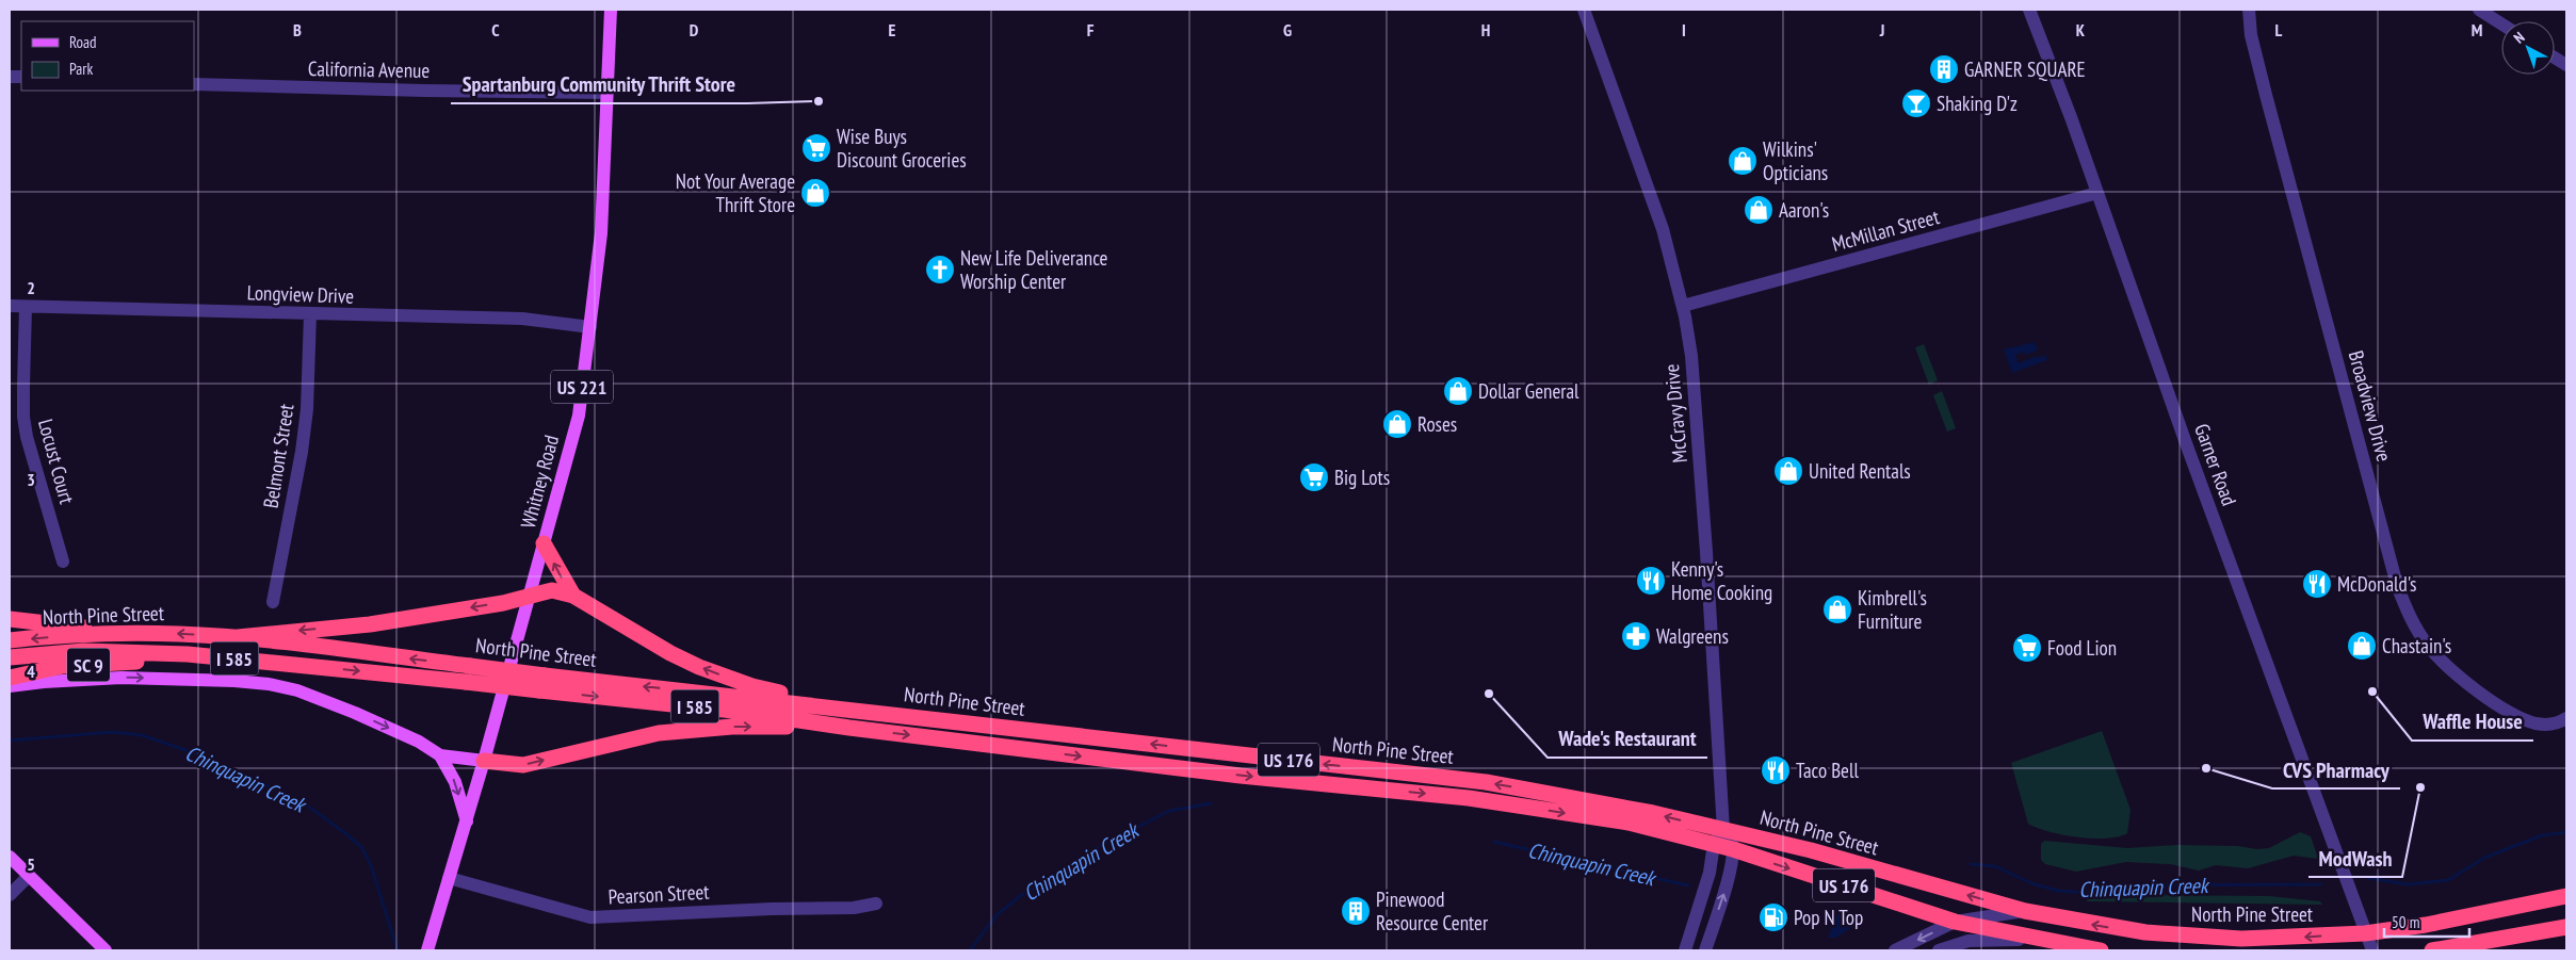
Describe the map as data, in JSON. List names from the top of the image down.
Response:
{
  "streets": {
    "highway": [
      "North Pine Street",
      "I 585",
      "SC 9",
      "US 176"
    ],
    "main road": ["US 221", "Whitney Road"],
    "street": [
      "California Avenue",
      "McMillan Street",
      "Longview Drive",
      "Broadview Drive",
      "McCravy Drive",
      "Belmont Street",
      "Locust Court",
      "Garner Road",
      "Pearson Street"
    ]
  },
  "crossings": [
    ["California Avenue", "Whitney Road"],
    ["McMillan Street", "McCravy Drive"],
    ["McMillan Street", "Garner Road"],
    ["Longview Drive", "Belmont Street"],
    ["Longview Drive", "Locust Court"],
    ["Longview Drive", "Whitney Road"],
    ["McCravy Drive", "North Pine Street"],
    ["Garner Road", "North Pine Street"],
    ["Whitney Road", "Pearson Street"],
    ["North Pine Street", "SC 9"]
  ],
  "water": ["Chinquapin Creek"],
  "places": {
    "building": ["GARNER SQUARE", "Pinewood Resource Center"],
    "other": [
      "Spartanburg Community Thrift Store",
      "Waffle House",
      "Wade's Restaurant",
      "CVS Pharmacy",
      "ModWash"
    ],
    "bar": ["Shaking D'z"],
    "supermarket": ["Wise Buys Discount Groceries", "Big Lots", "Food Lion"],
    "shop": [
      "Wilkins' Opticians",
      "Not Your Average Thrift Store",
      "Aaron's",
      "Dollar General",
      "Roses",
      "United Rentals",
      "Kimbrell's Furniture",
      "Chastain's"
    ],
    "church": ["New Life Deliverance Worship Center"],
    "restaurant": ["Kenny's Home Cooking", "McDonald's", "Taco Bell"],
    "pharmacy": ["Walgreens"],
    "fuel station": ["Pop N Top"]
  },
  "legend": ["Road", "Park"],
  "scale_bar": "50 m",
  "north": "top left",
  "grid": {
    "columns": [
      "B",
      "C",
      "D",
      "E",
      "F",
      "G",
      "H",
      "I",
      "J",
      "K",
      "L",
      "M"
    ],
    "rows": [
      "2",
      "3",
      "4",
      "5"
    ]
  }
}
